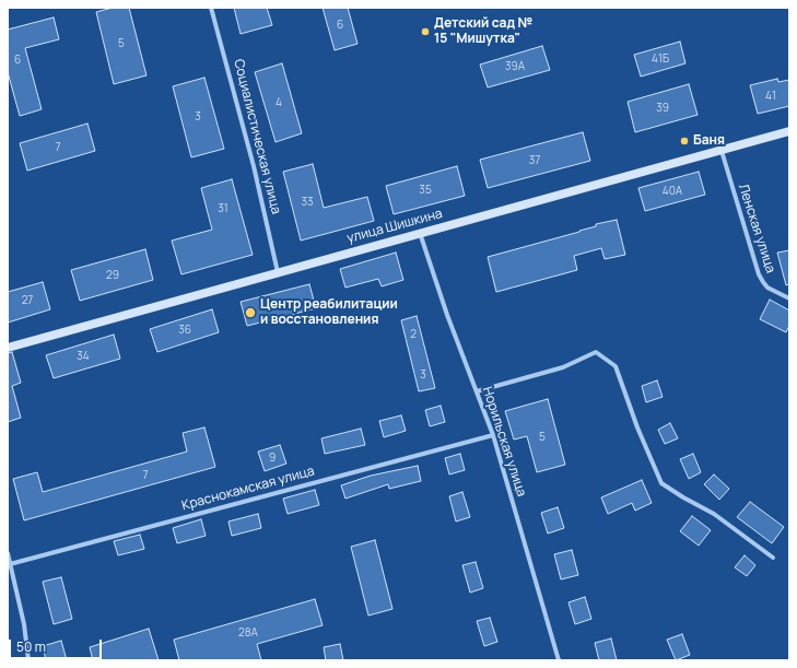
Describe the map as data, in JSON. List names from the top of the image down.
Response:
{
  "streets": {
    "main road": ["улица Шишкина"],
    "street": [
      "Социалистическая улица",
      "Ленская улица",
      "Норильская улица",
      "Краснокамская улица"
    ]
  },
  "crossings": [
    ["Социалистическая улица", "улица Шишкина"],
    ["улица Шишкина", "Ленская улица"],
    ["улица Шишкина", "Норильская улица"],
    ["Норильская улица", "Краснокамская улица"]
  ],
  "places": ["Детский сад № 15 \"Мишутка\"", "Баня", "Центр реабилитации и восстановления"],
  "house_numbers": [
    "6",
    "5",
    "41Б",
    "6",
    "39А",
    "41",
    "4",
    "39",
    "3",
    "7",
    "37",
    "35",
    "40А",
    "33",
    "31",
    "29",
    "27",
    "36",
    "2",
    "34",
    "3",
    "5",
    "9",
    "7",
    "28А"
  ],
  "scale_bar": "50 m"
}
